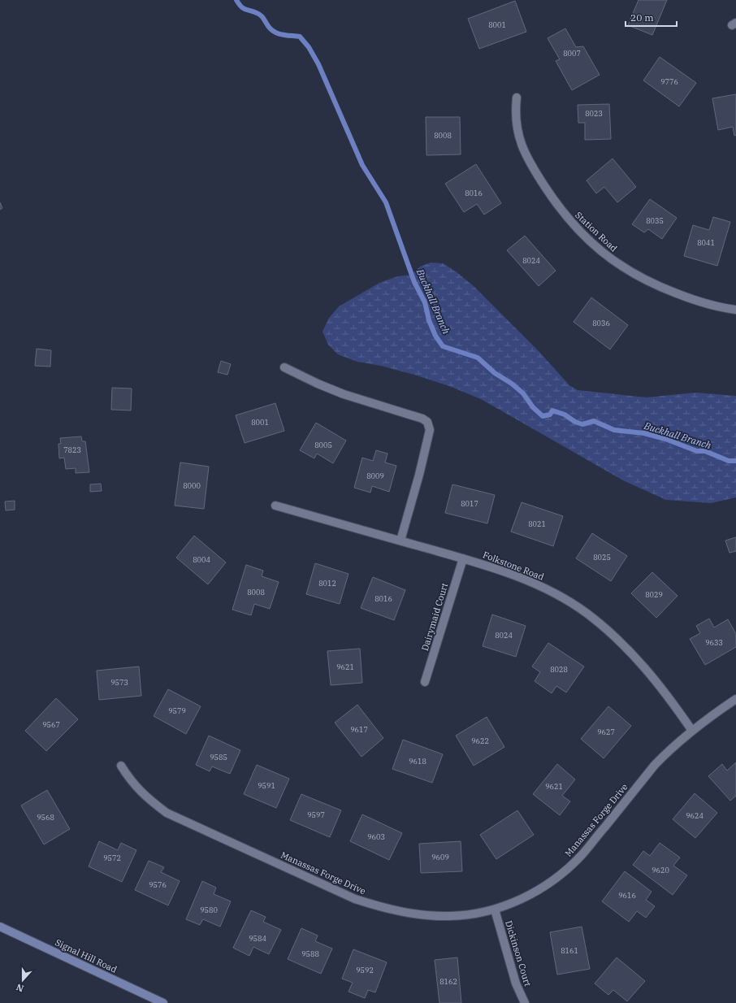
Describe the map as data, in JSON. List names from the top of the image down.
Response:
{
  "streets": {
    "main road": ["Signal Hill Road"],
    "street": [
      "Station Road",
      "Folkstone Road",
      "Dairymaid Court",
      "Manassas Forge Drive",
      "Dickinson Court"
    ]
  },
  "crossings": [
    ["Folkstone Road", "Dairymaid Court"],
    ["Folkstone Road", "Manassas Forge Drive"],
    ["Manassas Forge Drive", "Dickinson Court"]
  ],
  "water": ["Buckhall Branch"],
  "house_numbers": [
    "8001",
    "8007",
    "9776",
    "8023",
    "8008",
    "8016",
    "8035",
    "8041",
    "8024",
    "8036",
    "8001",
    "8005",
    "7823",
    "8009",
    "8000",
    "8017",
    "8021",
    "8025",
    "8004",
    "8012",
    "8008",
    "8029",
    "8016",
    "8024",
    "9633",
    "9621",
    "8028",
    "9573",
    "9579",
    "9567",
    "9617",
    "9627",
    "9622",
    "9585",
    "9618",
    "9591",
    "9621",
    "9597",
    "9624",
    "9568",
    "9603",
    "9609",
    "9572",
    "9620",
    "9576",
    "9616",
    "9580",
    "9584",
    "8161",
    "9588",
    "9592",
    "8162"
  ],
  "scale_bar": "20 m",
  "north": "bottom"
}
